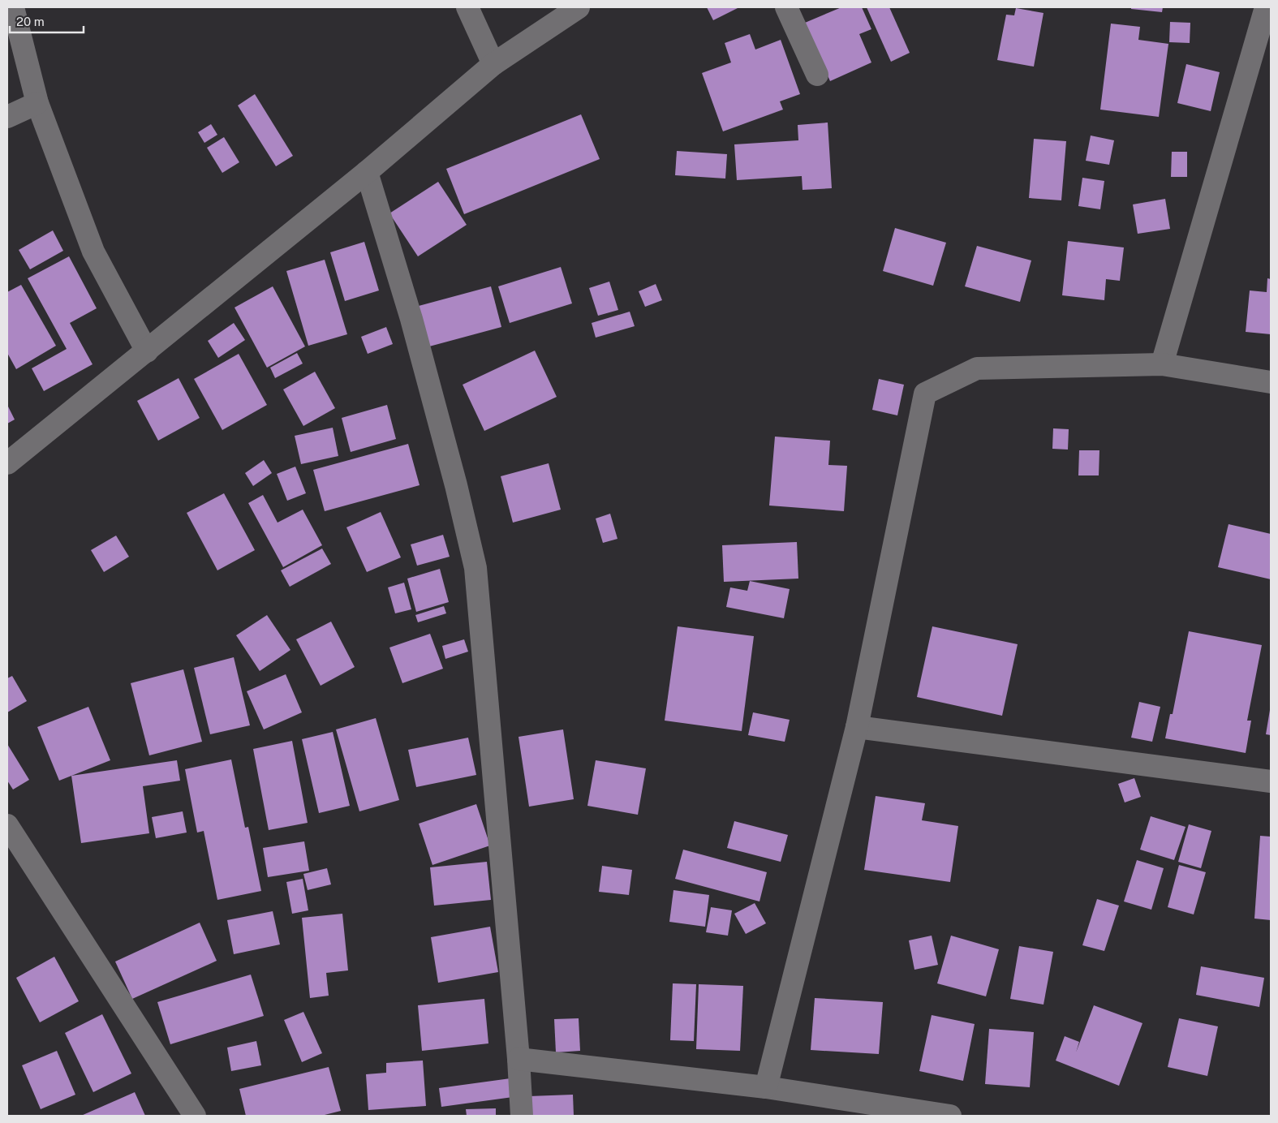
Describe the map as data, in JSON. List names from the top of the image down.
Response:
{
  "scale_bar": "20 m"
}
